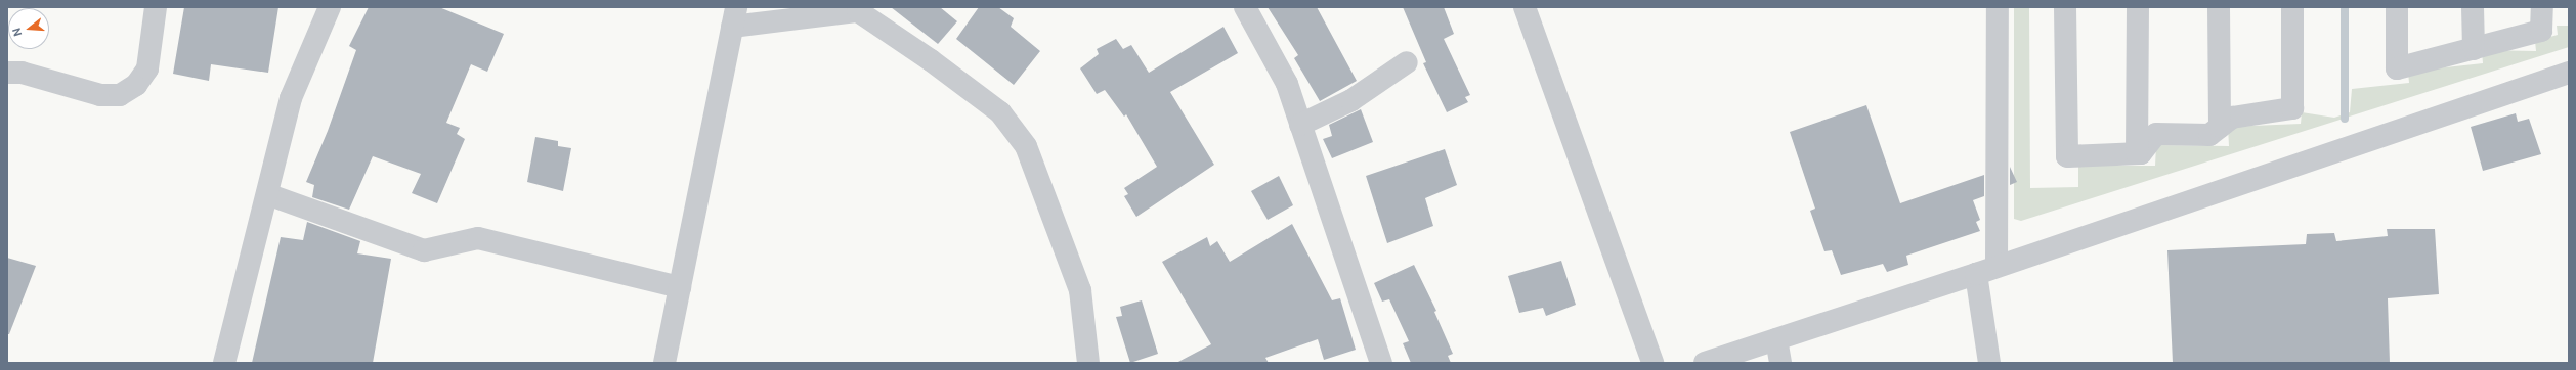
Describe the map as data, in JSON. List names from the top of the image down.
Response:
{
  "north": "left"
}
